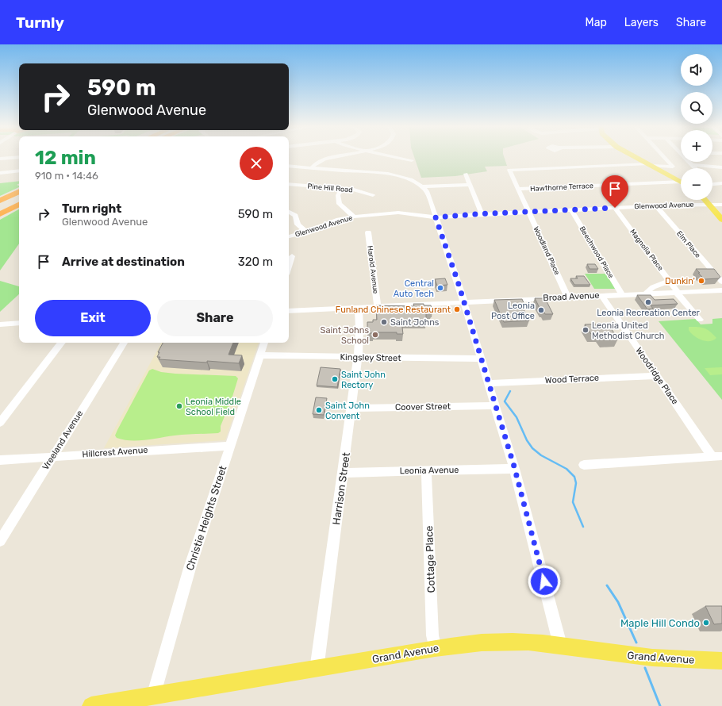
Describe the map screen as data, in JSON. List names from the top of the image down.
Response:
{
  "streets": {
    "main road": ["Grand Avenue"],
    "street": [
      "Hawthorne Terrace",
      "Pine Hill Road",
      "Glenwood Avenue",
      "Elm Place",
      "Magnolia Place",
      "Woodland Place",
      "Beechwood Place",
      "Harold Avenue",
      "Broad Avenue",
      "Kingsley Street",
      "Woodridge Place",
      "Wood Terrace",
      "Coover Street",
      "Vreeland Avenue",
      "Hillcrest Avenue",
      "Leonia Avenue",
      "Harrison Street",
      "Christie Heights Street",
      "Cottage Place"
    ]
  },
  "crossings": [
    ["Hawthorne Terrace", "Woodland Place"],
    ["Glenwood Avenue", "Elm Place"],
    ["Glenwood Avenue", "Magnolia Place"],
    ["Glenwood Avenue", "Woodland Place"],
    ["Glenwood Avenue", "Beechwood Place"],
    ["Magnolia Place", "Broad Avenue"],
    ["Woodland Place", "Broad Avenue"],
    ["Beechwood Place", "Broad Avenue"],
    ["Harold Avenue", "Broad Avenue"],
    ["Broad Avenue", "Woodridge Place"],
    ["Broad Avenue", "Harrison Street"],
    ["Kingsley Street", "Harrison Street"],
    ["Kingsley Street", "Christie Heights Street"],
    ["Woodridge Place", "Wood Terrace"],
    ["Coover Street", "Harrison Street"],
    ["Vreeland Avenue", "Hillcrest Avenue"],
    ["Hillcrest Avenue", "Christie Heights Street"],
    ["Leonia Avenue", "Harrison Street"],
    ["Leonia Avenue", "Cottage Place"],
    ["Harrison Street", "Grand Avenue"],
    ["Christie Heights Street", "Grand Avenue"],
    ["Cottage Place", "Grand Avenue"]
  ],
  "places": [
    "Dunkin'",
    "Central Auto Tech",
    "Leonia Recreation Center",
    "Funland Chinese Restaurant",
    "Leonia Post Office",
    "Saint Johns",
    "Leonia United Methodist Church",
    "Saint Johns School",
    "Saint John Rectory",
    "Leonia Middle School Field",
    "Saint John Convent",
    "Maple Hill Condo"
  ],
  "page": {
    "header": "Turnly",
    "nav": ["Map", "Layers", "Share"],
    "map_buttons": ["+", "−"],
    "turn": ["590 m", "Glenwood Avenue"],
    "heading": ["12 min", "910 m · 14:46"],
    "list": [
      {
        "name": "Turn right",
        "note": "Glenwood Avenue",
        "value": "590 m"
      },
      {
        "name": "Arrive at destination",
        "value": "320 m"
      }
    ],
    "buttons": ["Exit", "Share"]
  }
}
